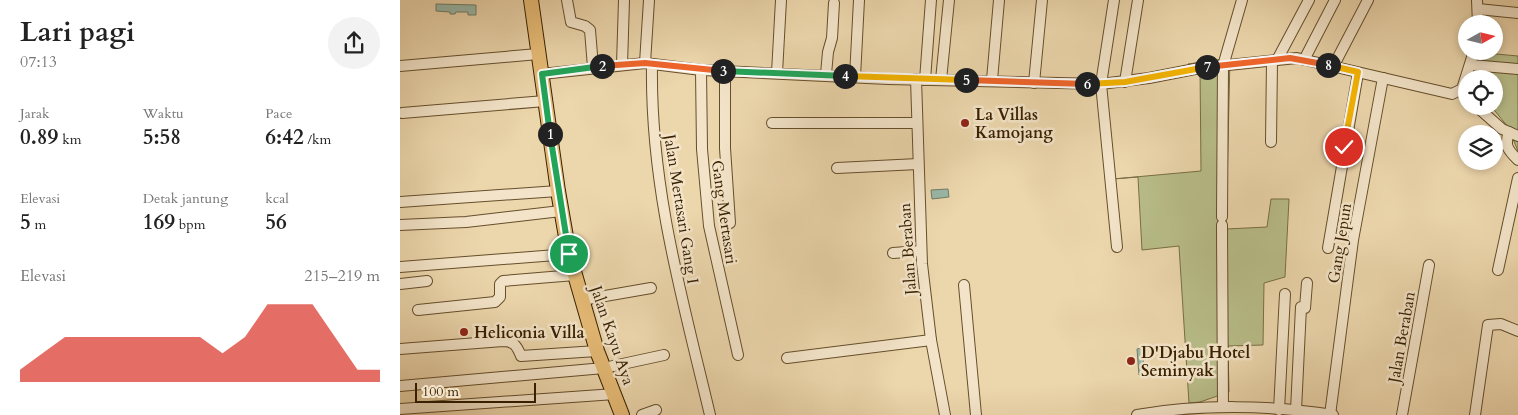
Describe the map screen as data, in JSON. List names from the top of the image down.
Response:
{
  "streets": {
    "main road": ["Jalan Kayu Aya"],
    "street": [
      "Jalan Mertasari Gang I",
      "Gang Mertasari",
      "Gang Jepun",
      "Jalan Beraban"
    ]
  },
  "places": ["La Villas Kamojang", "Heliconia Villa", "D'Djabu Hotel Seminyak"],
  "scale_bar": "100 m",
  "north": "right",
  "page": {
    "heading": ["Lari pagi", "07:13"],
    "pins": [
      "8",
      "2",
      "7",
      "3",
      "4",
      "5",
      "6",
      "1"
    ],
    "stats": [
      ["Jarak", "0.89 km"],
      ["Waktu", "5:58"],
      ["Pace", "6:42 /km"],
      ["Elevasi", "5 m"],
      ["Detak jantung", "169 bpm"],
      ["kcal", "56"]
    ],
    "chart": ["Elevasi", "215–219 m"],
    "scale": "100 m"
  }
}
